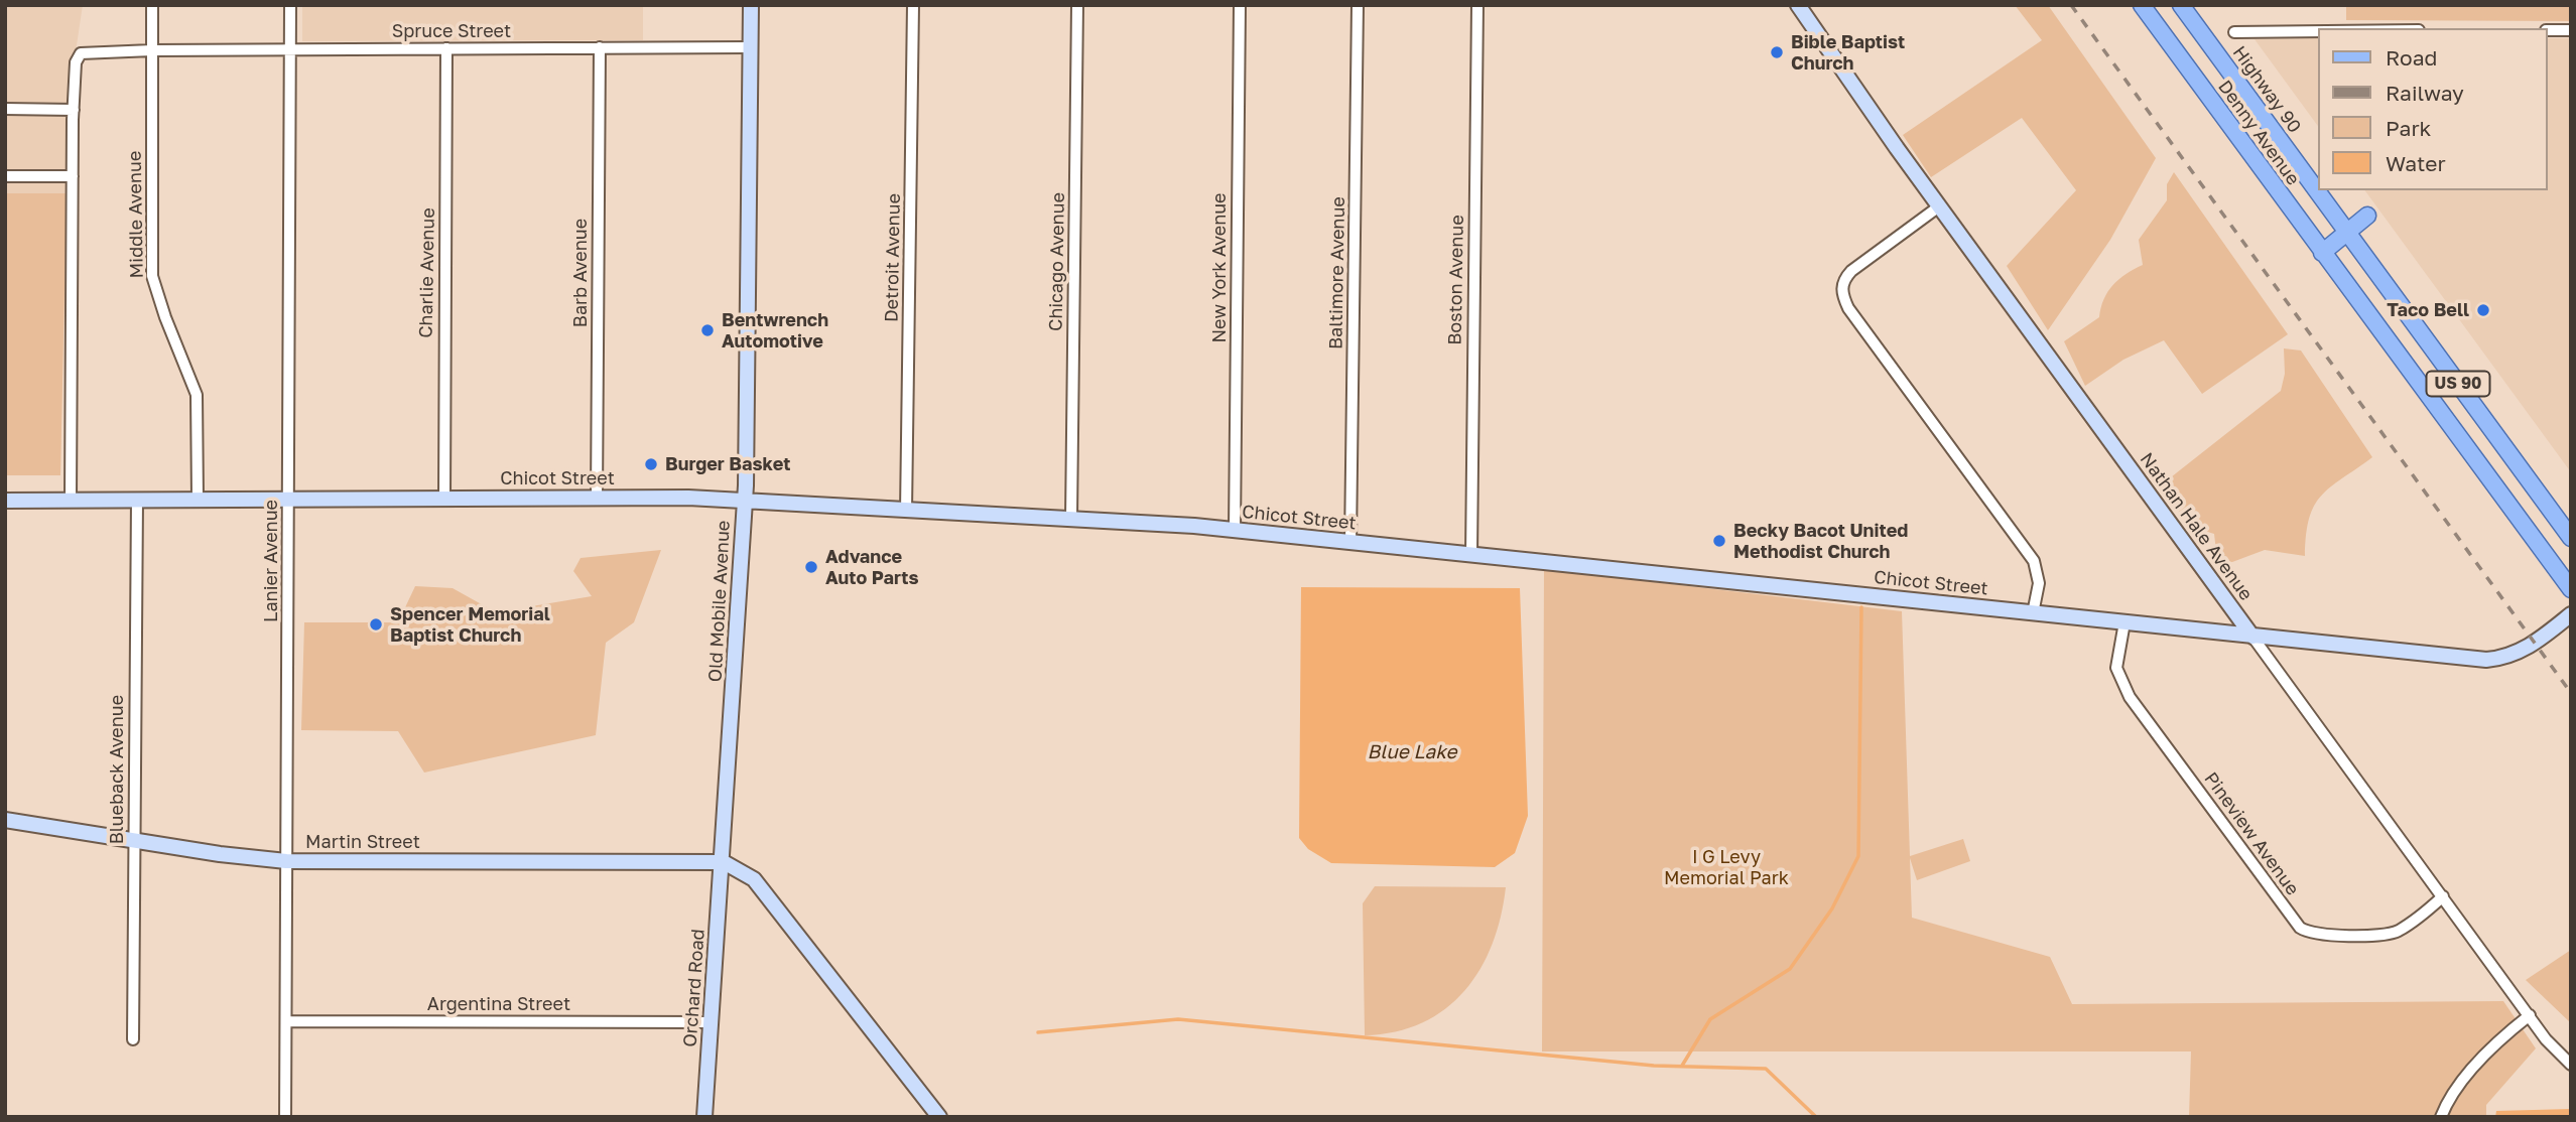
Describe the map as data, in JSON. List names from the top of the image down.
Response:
{
  "streets": {
    "main road": [
      "Highway 90",
      "Denny Avenue",
      "US 90",
      "Chicot Street",
      "Nathan Hale Avenue",
      "Old Mobile Avenue",
      "Martin Street",
      "Orchard Road"
    ],
    "street": [
      "Spruce Street",
      "Middle Avenue",
      "Detroit Avenue",
      "Chicago Avenue",
      "New York Avenue",
      "Charlie Avenue",
      "Barb Avenue",
      "Baltimore Avenue",
      "Boston Avenue",
      "Lanier Avenue",
      "Blueback Avenue",
      "Pineview Avenue",
      "Argentina Street"
    ]
  },
  "crossings": [
    ["Spruce Street", "Middle Avenue"],
    ["Spruce Street", "Charlie Avenue"],
    ["Spruce Street", "Barb Avenue"],
    ["Spruce Street", "Lanier Avenue"],
    ["Spruce Street", "Old Mobile Avenue"],
    ["Middle Avenue", "Chicot Street"],
    ["Detroit Avenue", "Chicot Street"],
    ["Chicago Avenue", "Chicot Street"],
    ["New York Avenue", "Chicot Street"],
    ["Charlie Avenue", "Chicot Street"],
    ["Barb Avenue", "Chicot Street"],
    ["Baltimore Avenue", "Chicot Street"],
    ["Boston Avenue", "Chicot Street"],
    ["Chicot Street", "Nathan Hale Avenue"],
    ["Chicot Street", "Lanier Avenue"],
    ["Chicot Street", "Old Mobile Avenue"],
    ["Chicot Street", "Blueback Avenue"],
    ["Chicot Street", "Pineview Avenue"],
    ["Nathan Hale Avenue", "Pineview Avenue"],
    ["Lanier Avenue", "Martin Street"],
    ["Lanier Avenue", "Argentina Street"],
    ["Old Mobile Avenue", "Martin Street"],
    ["Old Mobile Avenue", "Orchard Road"],
    ["Blueback Avenue", "Martin Street"],
    ["Martin Street", "Orchard Road"],
    ["Orchard Road", "Argentina Street"]
  ],
  "water": ["Blue Lake"],
  "parks": ["I G Levy Memorial Park"],
  "places": [
    "Bible Baptist Church",
    "Taco Bell",
    "Bentwrench Automotive",
    "Burger Basket",
    "Becky Bacot United Methodist Church",
    "Advance Auto Parts",
    "Spencer Memorial Baptist Church"
  ],
  "legend": [
    "Road",
    "Railway",
    "Park",
    "Water"
  ]
}
